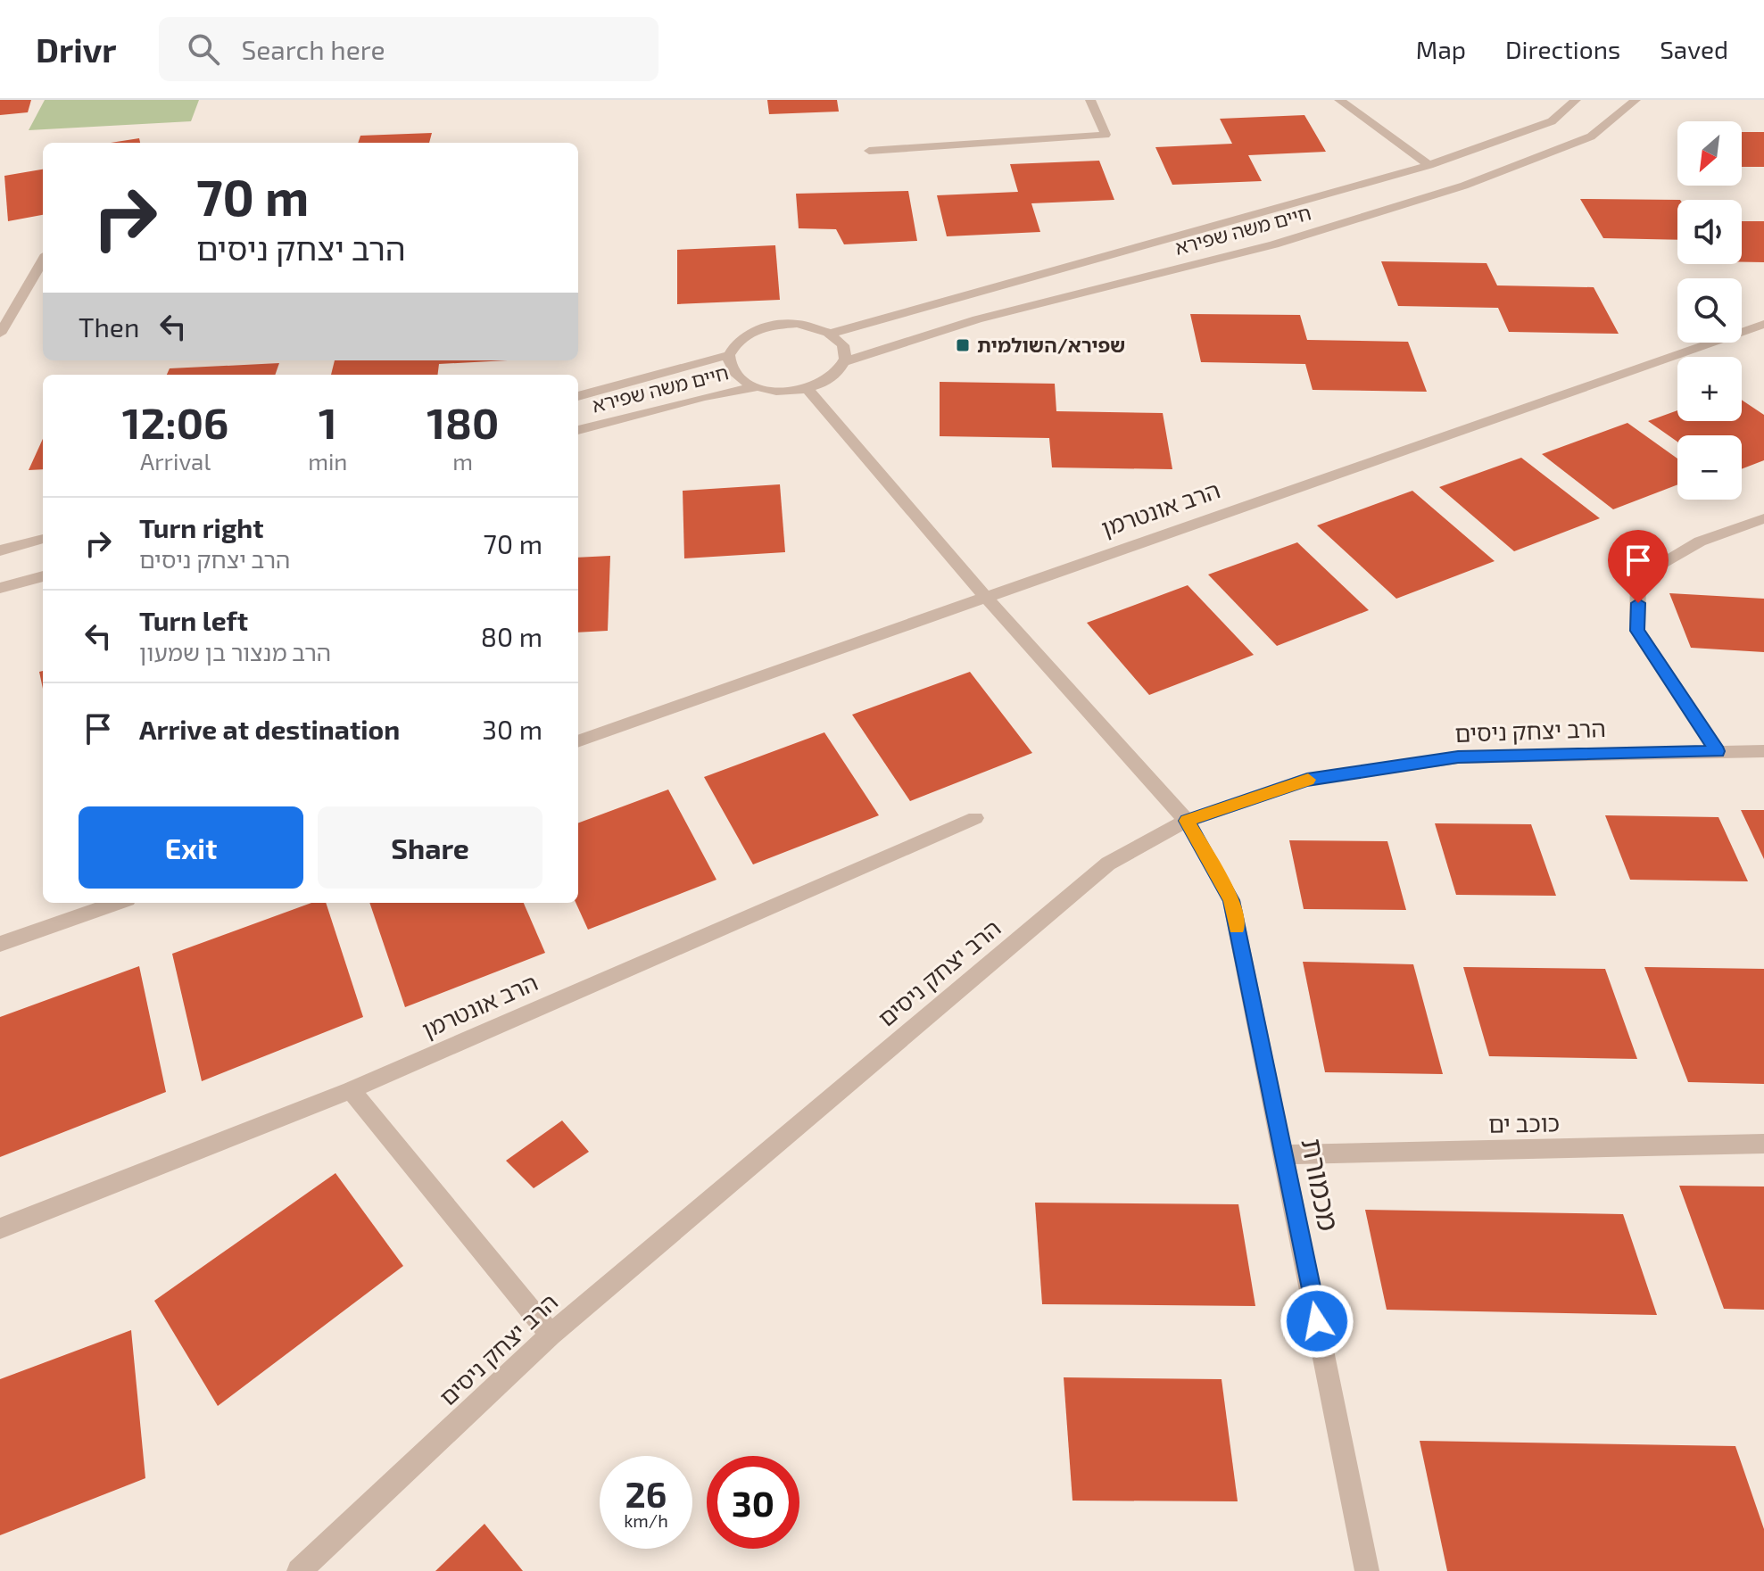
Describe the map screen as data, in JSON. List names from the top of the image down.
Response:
{
  "streets": {
    "street": [
      "חיים משה שפירא",
      "הרב אונטרמן",
      "הרב יצחק ניסים",
      "כוכב ים",
      "מכמורת"
    ]
  },
  "crossings": [
    ["חיים משה שפירא", "מכמורת"],
    ["הרב אונטרמן", "מכמורת"],
    ["הרב יצחק ניסים", "מכמורת"],
    ["כוכב ים", "מכמורת"]
  ],
  "places": {
    "transit": ["שפירא/השולמית"]
  },
  "north": "bottom left",
  "page": {
    "header": "Drivr",
    "search": "Search here",
    "nav": ["Map", "Directions", "Saved"],
    "map_buttons": ["+", "−"],
    "turn": ["70 m", "הרב יצחק ניסים"],
    "then": "Then",
    "eta": [
      "12:06",
      "Arrival",
      "1",
      "min",
      "180",
      "m"
    ],
    "list": [
      {
        "name": "Turn right",
        "note": "הרב יצחק ניסים",
        "value": "70 m"
      },
      {
        "name": "Turn left",
        "note": "הרב מנצור בן שמעון",
        "value": "80 m"
      },
      {
        "name": "Arrive at destination",
        "value": "30 m"
      }
    ],
    "buttons": ["Exit", "Share"],
    "speed": "26 km/h",
    "limit": "30"
  }
}
